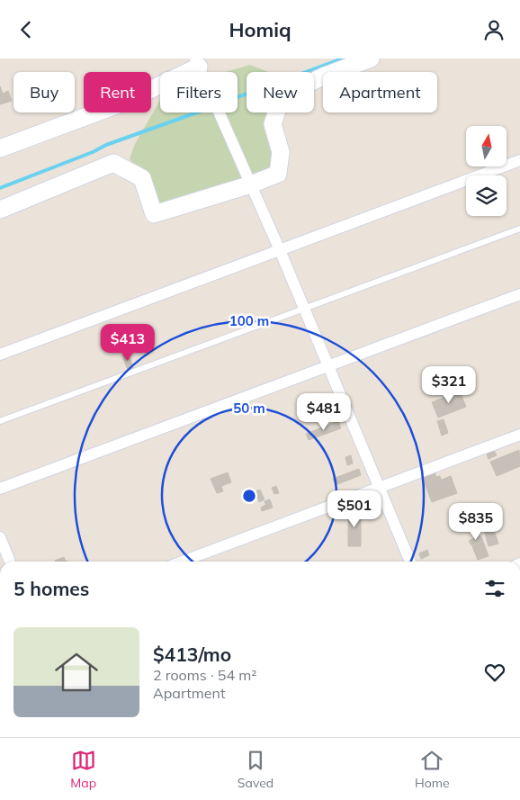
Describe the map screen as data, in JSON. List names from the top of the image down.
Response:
{
  "north": "top",
  "page": {
    "header": "Homiq",
    "chip": [
      "Buy",
      "Rent",
      "Filters",
      "New",
      "Apartment"
    ],
    "price": [
      "$413",
      "$321",
      "$481",
      "$501",
      "$835"
    ],
    "heading": "5 homes",
    "list": [
      {
        "name": "$413/mo",
        "note": "2 rooms · 54 m² · Apartment"
      }
    ],
    "tabs": ["Map", "Saved", "Home"]
  },
  "rings": ["100 m", "50 m"]
}
